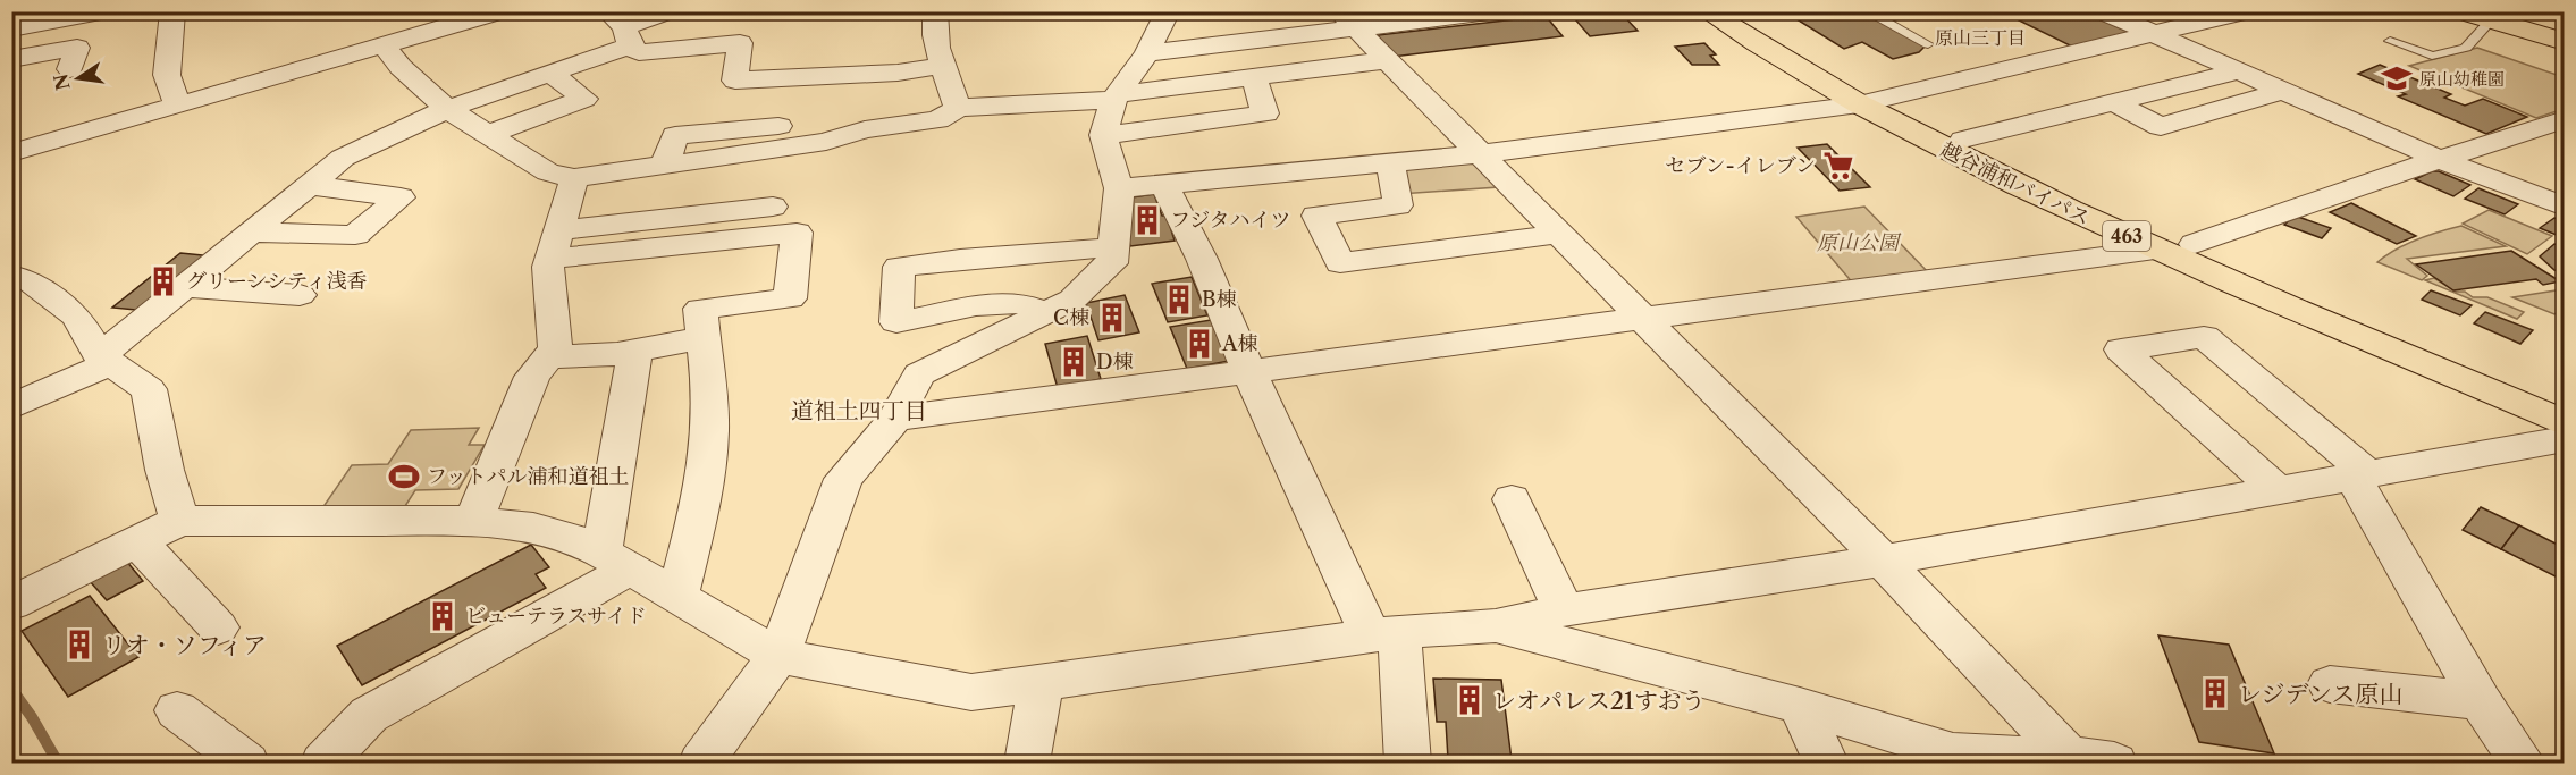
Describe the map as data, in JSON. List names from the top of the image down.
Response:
{
  "streets": {
    "highway": ["越谷浦和バイパス", "463"]
  },
  "districts": ["原山三丁目", "道祖土四丁目"],
  "parks": ["原山公園"],
  "places": {
    "school or university": ["原山幼稚園"],
    "supermarket": ["セブン-イレブン"],
    "building": [
      "フジタハイツ",
      "グリーンシティ浅香",
      "B棟",
      "C棟",
      "A棟",
      "D棟",
      "ビューテラスサイド",
      "リオ・ソフィア",
      "レジデンス原山",
      "レオパレス21すおう"
    ],
    "sports": ["フットパル浦和道祖土"]
  },
  "north": "left"
}
